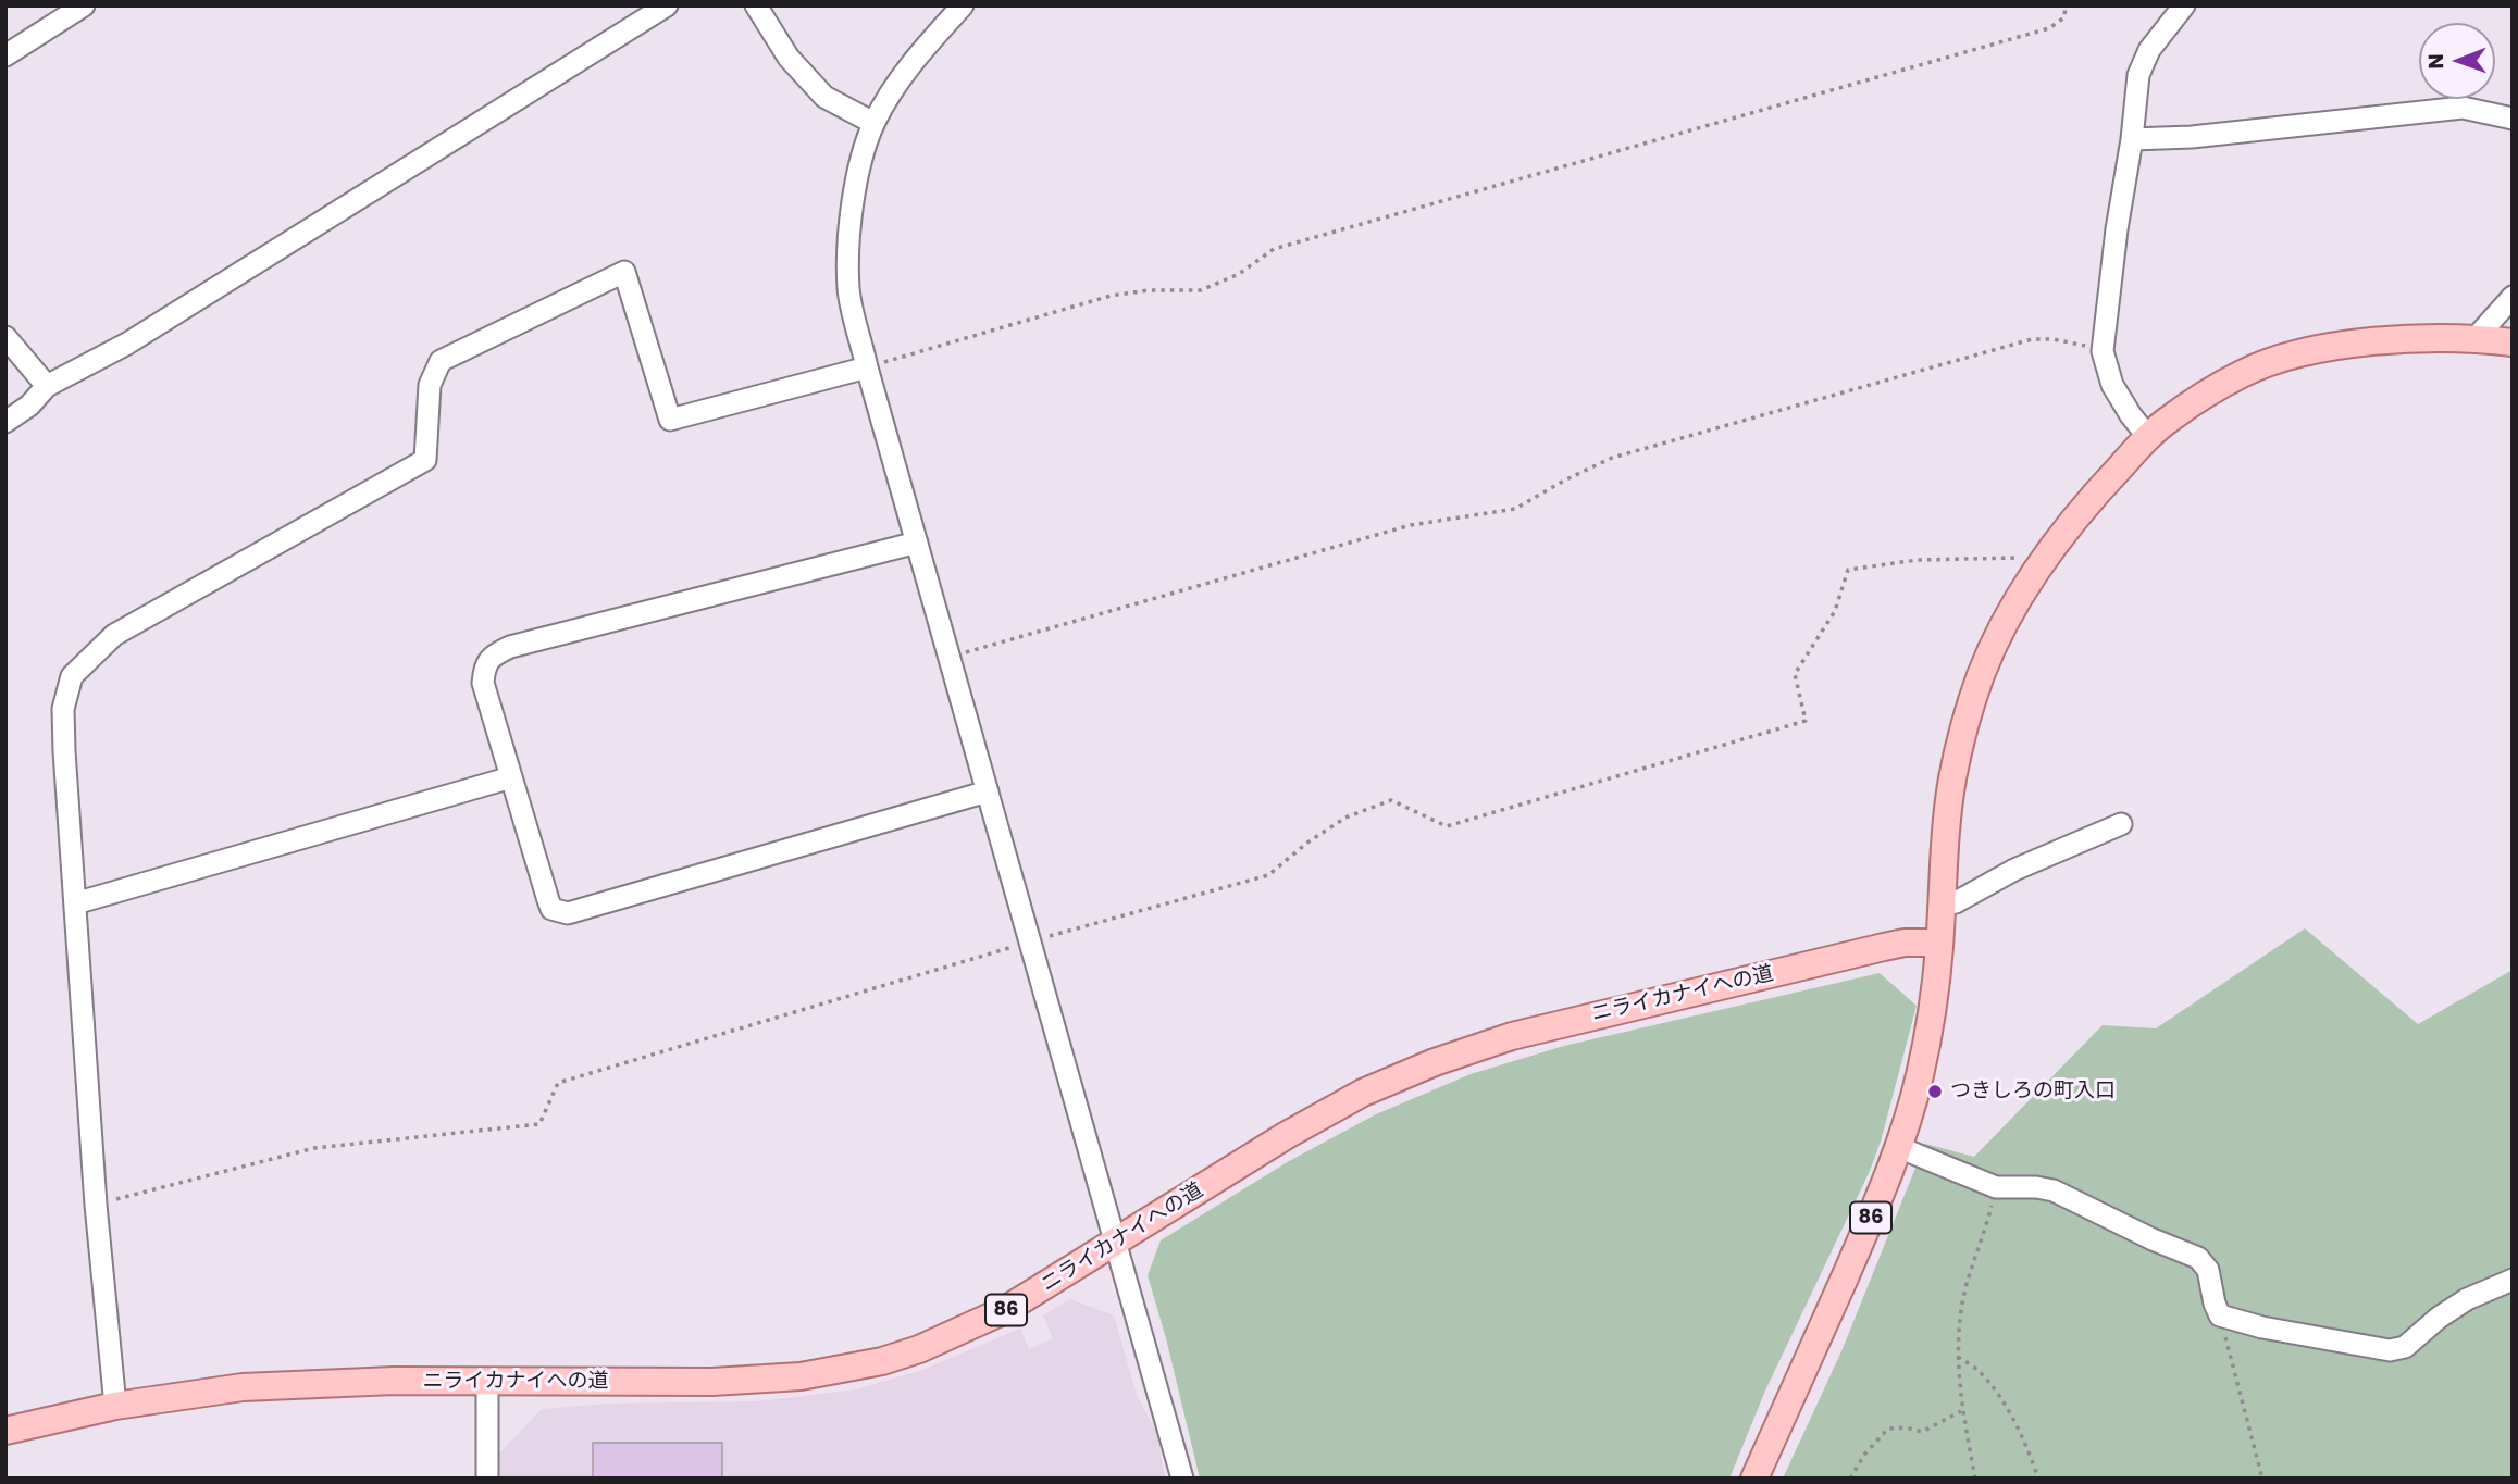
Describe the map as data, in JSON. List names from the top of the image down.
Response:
{
  "streets": {
    "main road": ["ニライカナイへの道", "86"]
  },
  "crossings": [
    ["ニライカナイへの道", "86"]
  ],
  "places": ["つきしろの町入口"],
  "north": "left"
}
